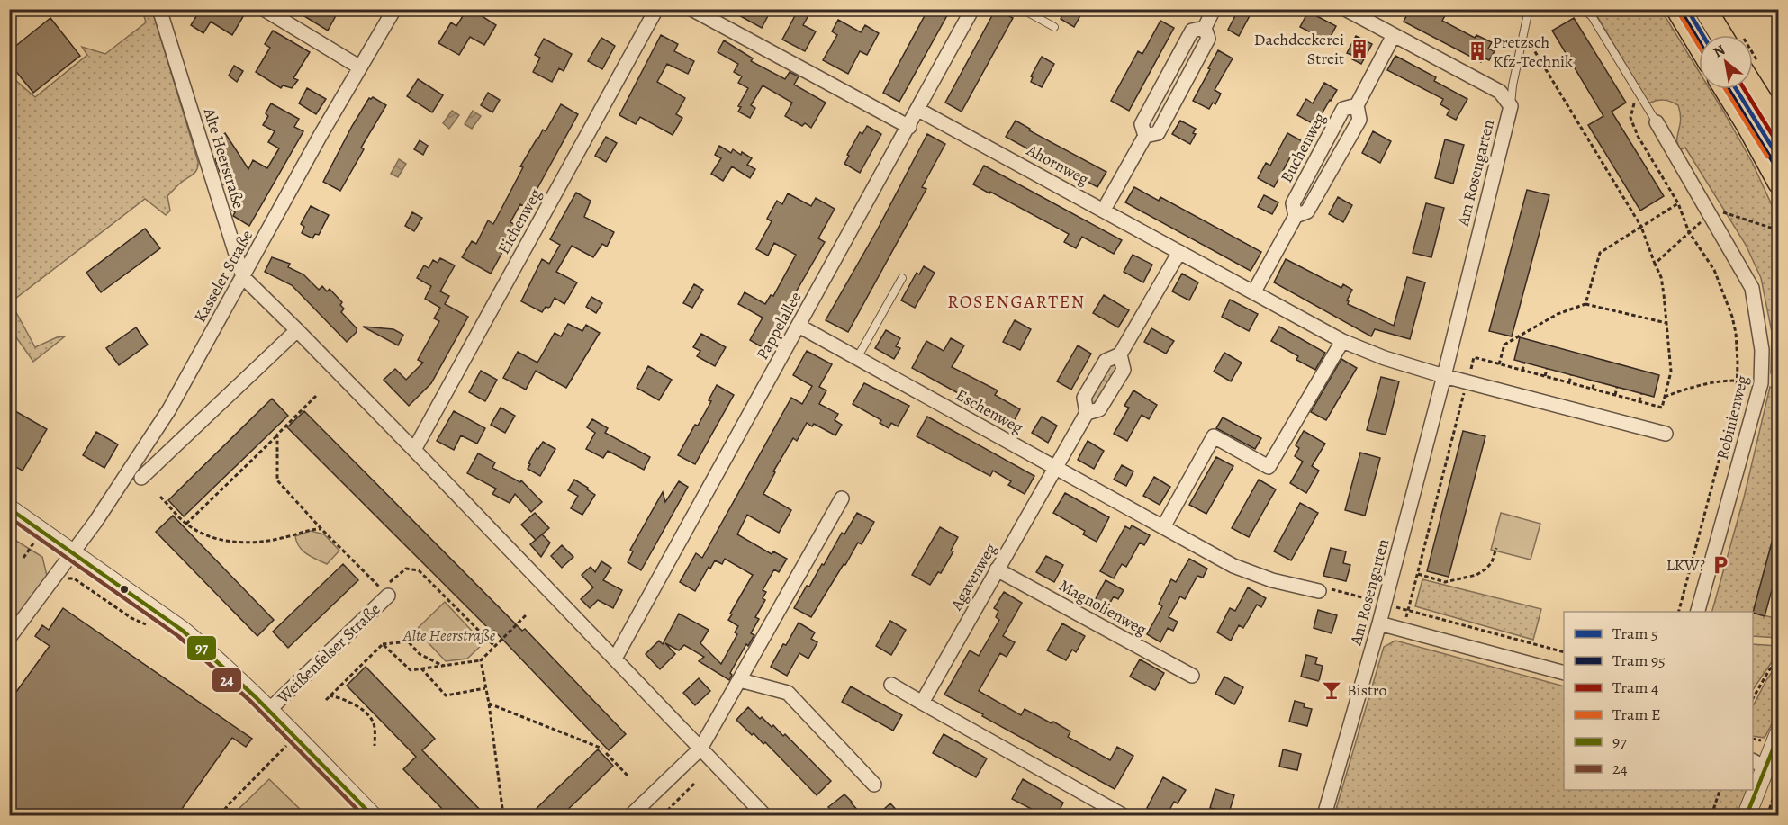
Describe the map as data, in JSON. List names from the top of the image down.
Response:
{
  "streets": {
    "street": [
      "Buchenweg",
      "Alte Heerstraße",
      "Ahornweg",
      "Am Rosengarten",
      "Eichenweg",
      "Kasseler Straße",
      "Pappelallee",
      "Eschenweg",
      "Robinienweg",
      "Agavenweg",
      "Magnolienweg",
      "Weißenfelser Straße"
    ]
  },
  "crossings": [
    ["Buchenweg", "Ahornweg"],
    ["Alte Heerstraße", "Eichenweg"],
    ["Alte Heerstraße", "Kasseler Straße"],
    ["Alte Heerstraße", "Pappelallee"],
    ["Ahornweg", "Am Rosengarten"],
    ["Ahornweg", "Pappelallee"],
    ["Kasseler Straße", "Weißenfelser Straße"],
    ["Pappelallee", "Eschenweg"],
    ["Eschenweg", "Agavenweg"],
    ["Agavenweg", "Magnolienweg"]
  ],
  "districts": ["ROSENGARTEN"],
  "parks": ["Alte Heerstraße"],
  "places": {
    "building": ["Dachdeckerei Streit", "Pretzsch Kfz-Technik"],
    "parking": ["LKW?"],
    "bar": ["Bistro"]
  },
  "lines": [
    "tram line 5",
    "tram line 95",
    "tram line E",
    "tram line 4",
    "transit line 97",
    "transit line 24"
  ],
  "legend": [
    "Tram 5",
    "Tram 95",
    "Tram 4",
    "Tram E",
    "97",
    "24"
  ],
  "north": "top left"
}
